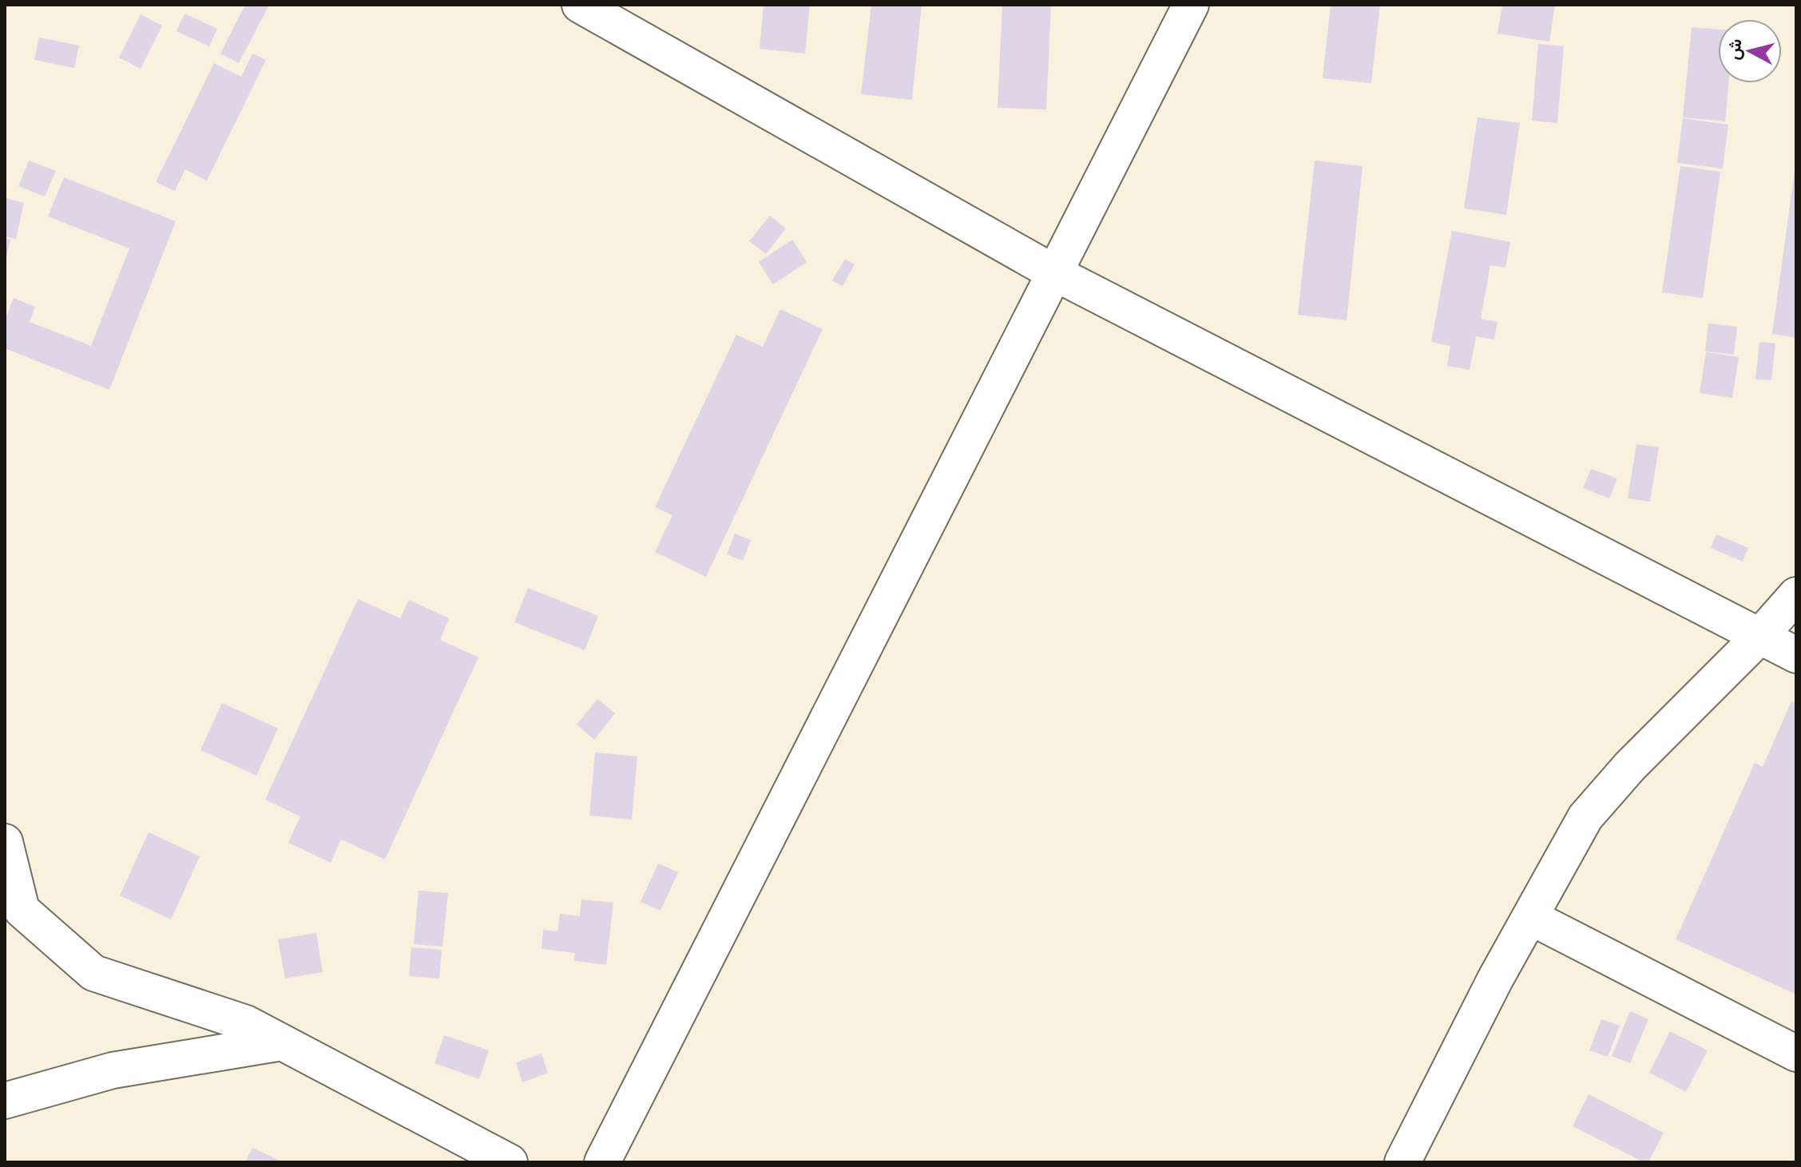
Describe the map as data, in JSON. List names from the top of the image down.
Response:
{
  "north": "left"
}
